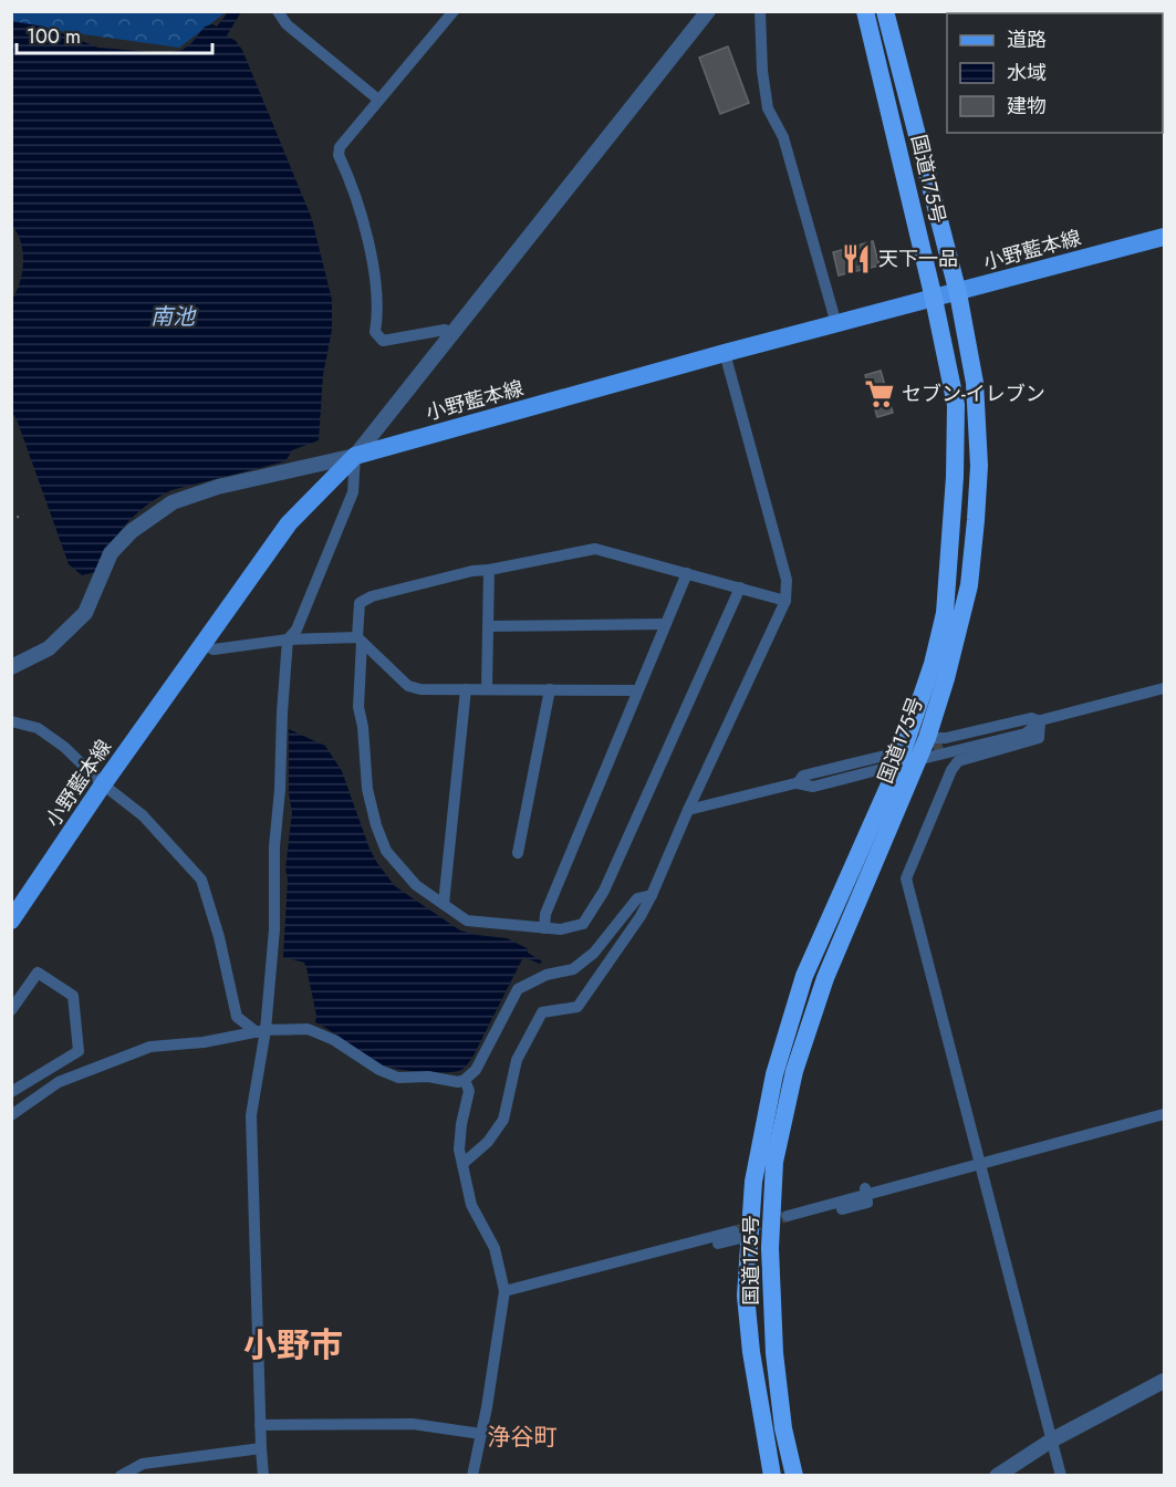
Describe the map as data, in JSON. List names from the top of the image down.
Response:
{
  "streets": {
    "highway": ["国道175号"],
    "main road": ["小野藍本線"]
  },
  "crossings": [
    ["国道175号", "小野藍本線"]
  ],
  "districts": ["小野市", "浄谷町"],
  "water": ["南池"],
  "places": {
    "restaurant": ["天下一品"],
    "supermarket": ["セブン-イレブン"]
  },
  "legend": ["道路", "水域", "建物"],
  "scale_bar": "100 m"
}
